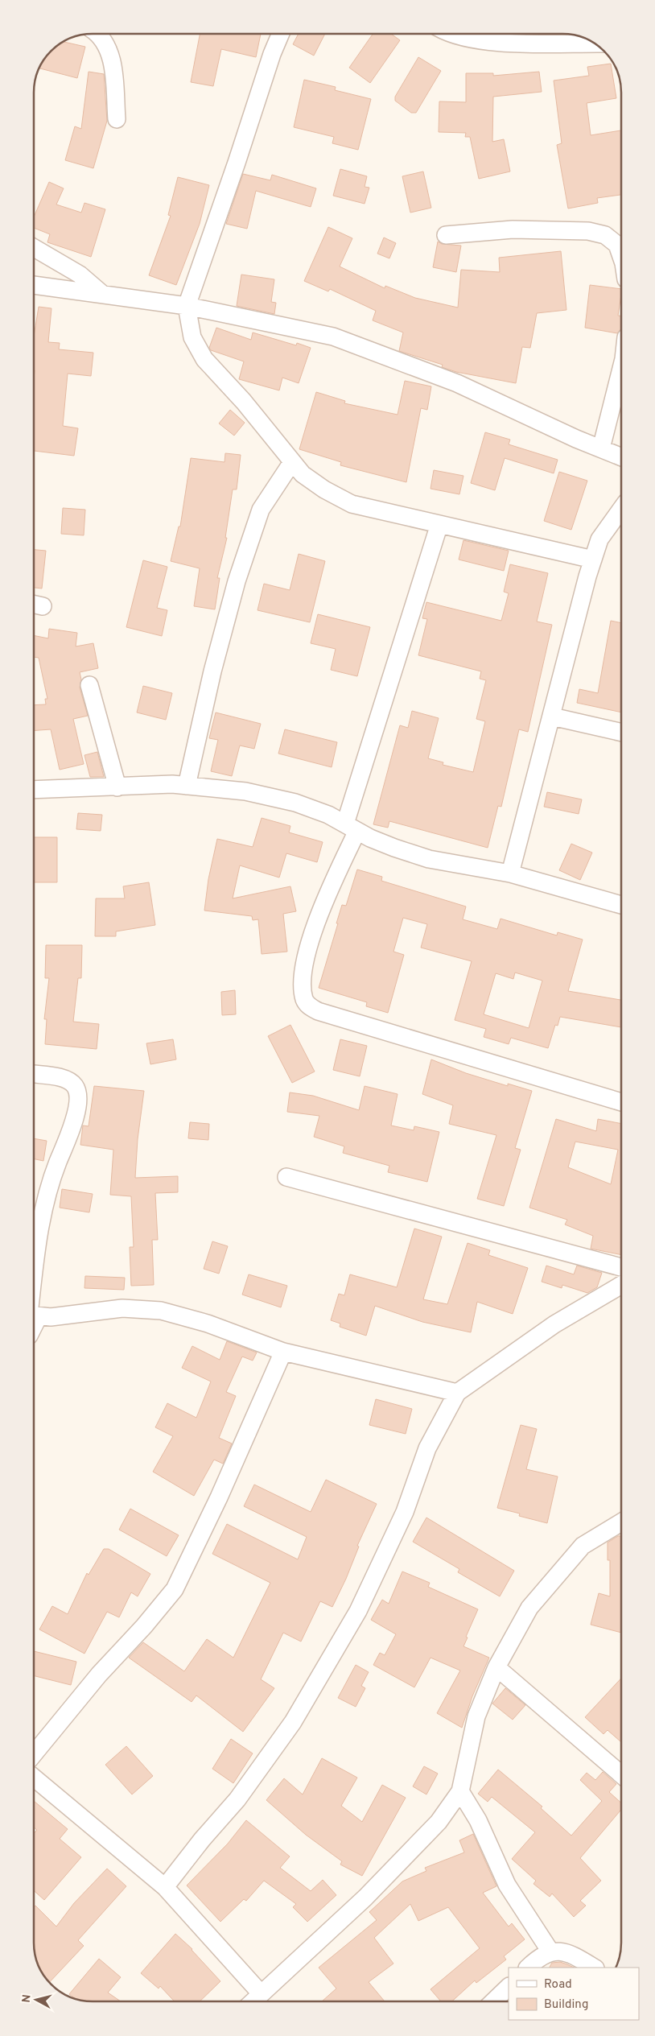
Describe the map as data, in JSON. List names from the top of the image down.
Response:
{
  "legend": ["Road", "Building"],
  "north": "left"
}
